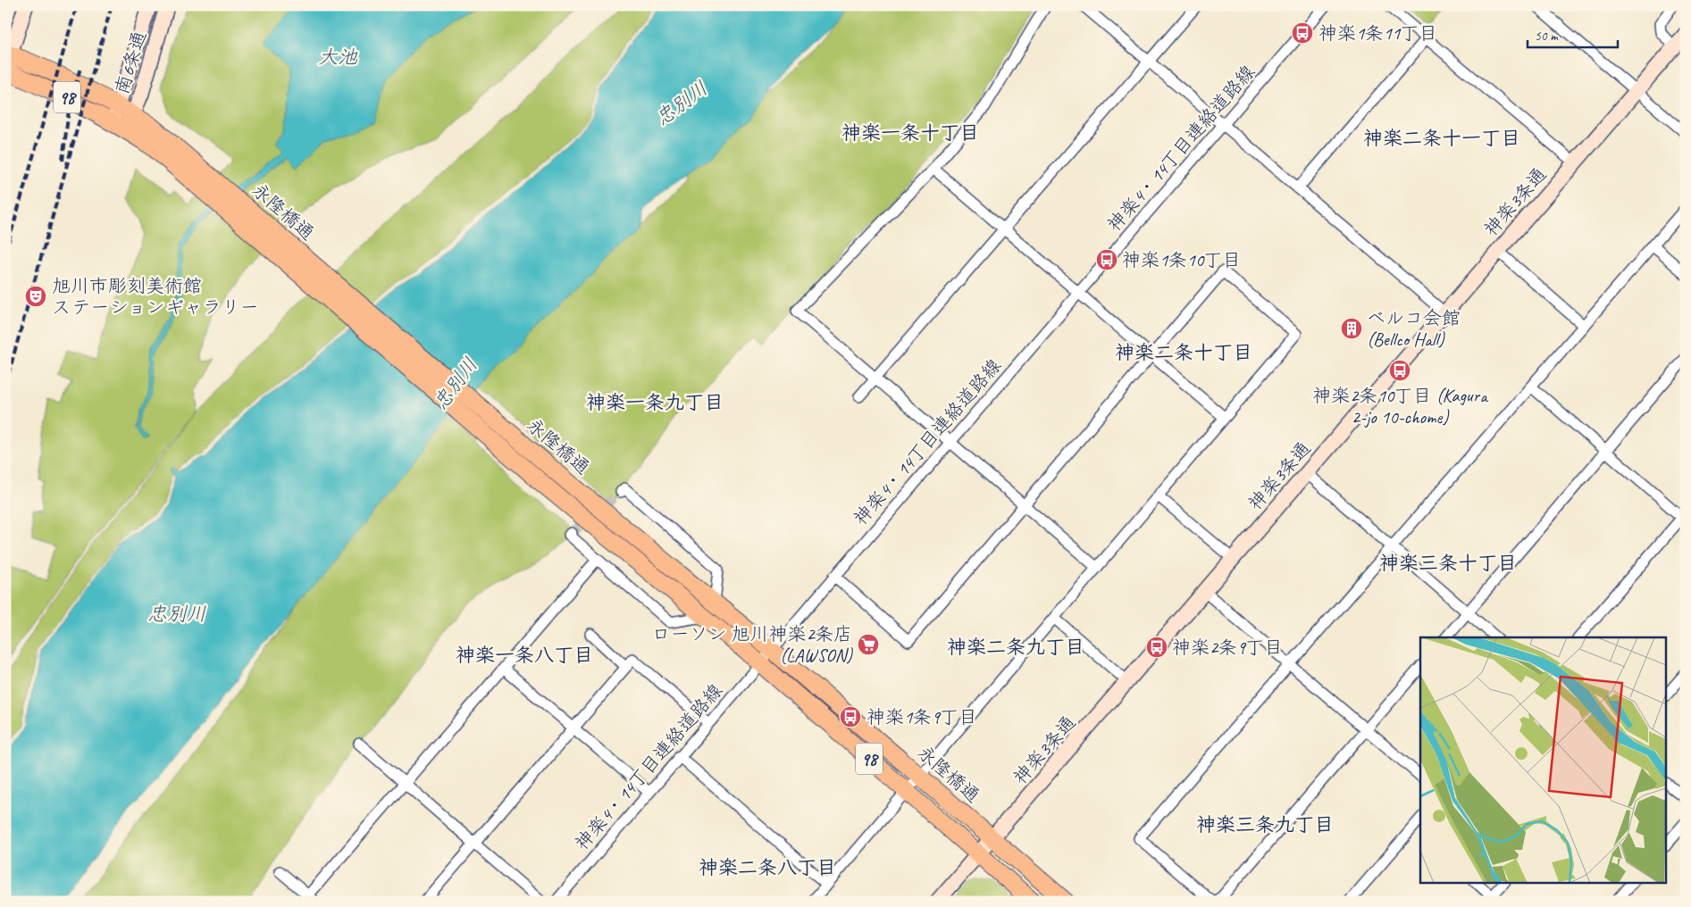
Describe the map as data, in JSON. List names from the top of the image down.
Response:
{
  "streets": {
    "main road": ["98", "永隆橋通"],
    "street": ["南6条通", "神楽4・14丁目連絡道路線", "神楽3条通"]
  },
  "crossings": [
    ["南6条通", "永隆橋通"],
    ["神楽4・14丁目連絡道路線", "永隆橋通"],
    ["神楽3条通", "永隆橋通"]
  ],
  "districts": [
    "神楽一条十丁目",
    "神楽二条十一丁目",
    "神楽二条十丁目",
    "神楽一条九丁目",
    "神楽三条十丁目",
    "神楽二条九丁目",
    "神楽一条八丁目",
    "神楽三条九丁目",
    "神楽二条八丁目"
  ],
  "water": ["大池", "忠別川"],
  "places": {
    "bus stop": [
      "神楽1条11丁目",
      "神楽1条10丁目",
      "神楽2条10丁目 (Kagura 2-jo 10-chome)",
      "神楽2条9丁目",
      "神楽1条9丁目"
    ],
    "theatre": ["旭川市彫刻美術館 ステーションギャラリー"],
    "building": ["ベルコ会館 (Bellco Hall)"],
    "supermarket": ["ローソン 旭川神楽2条店 (LAWSON)"]
  },
  "scale_bar": "50 m"
}
